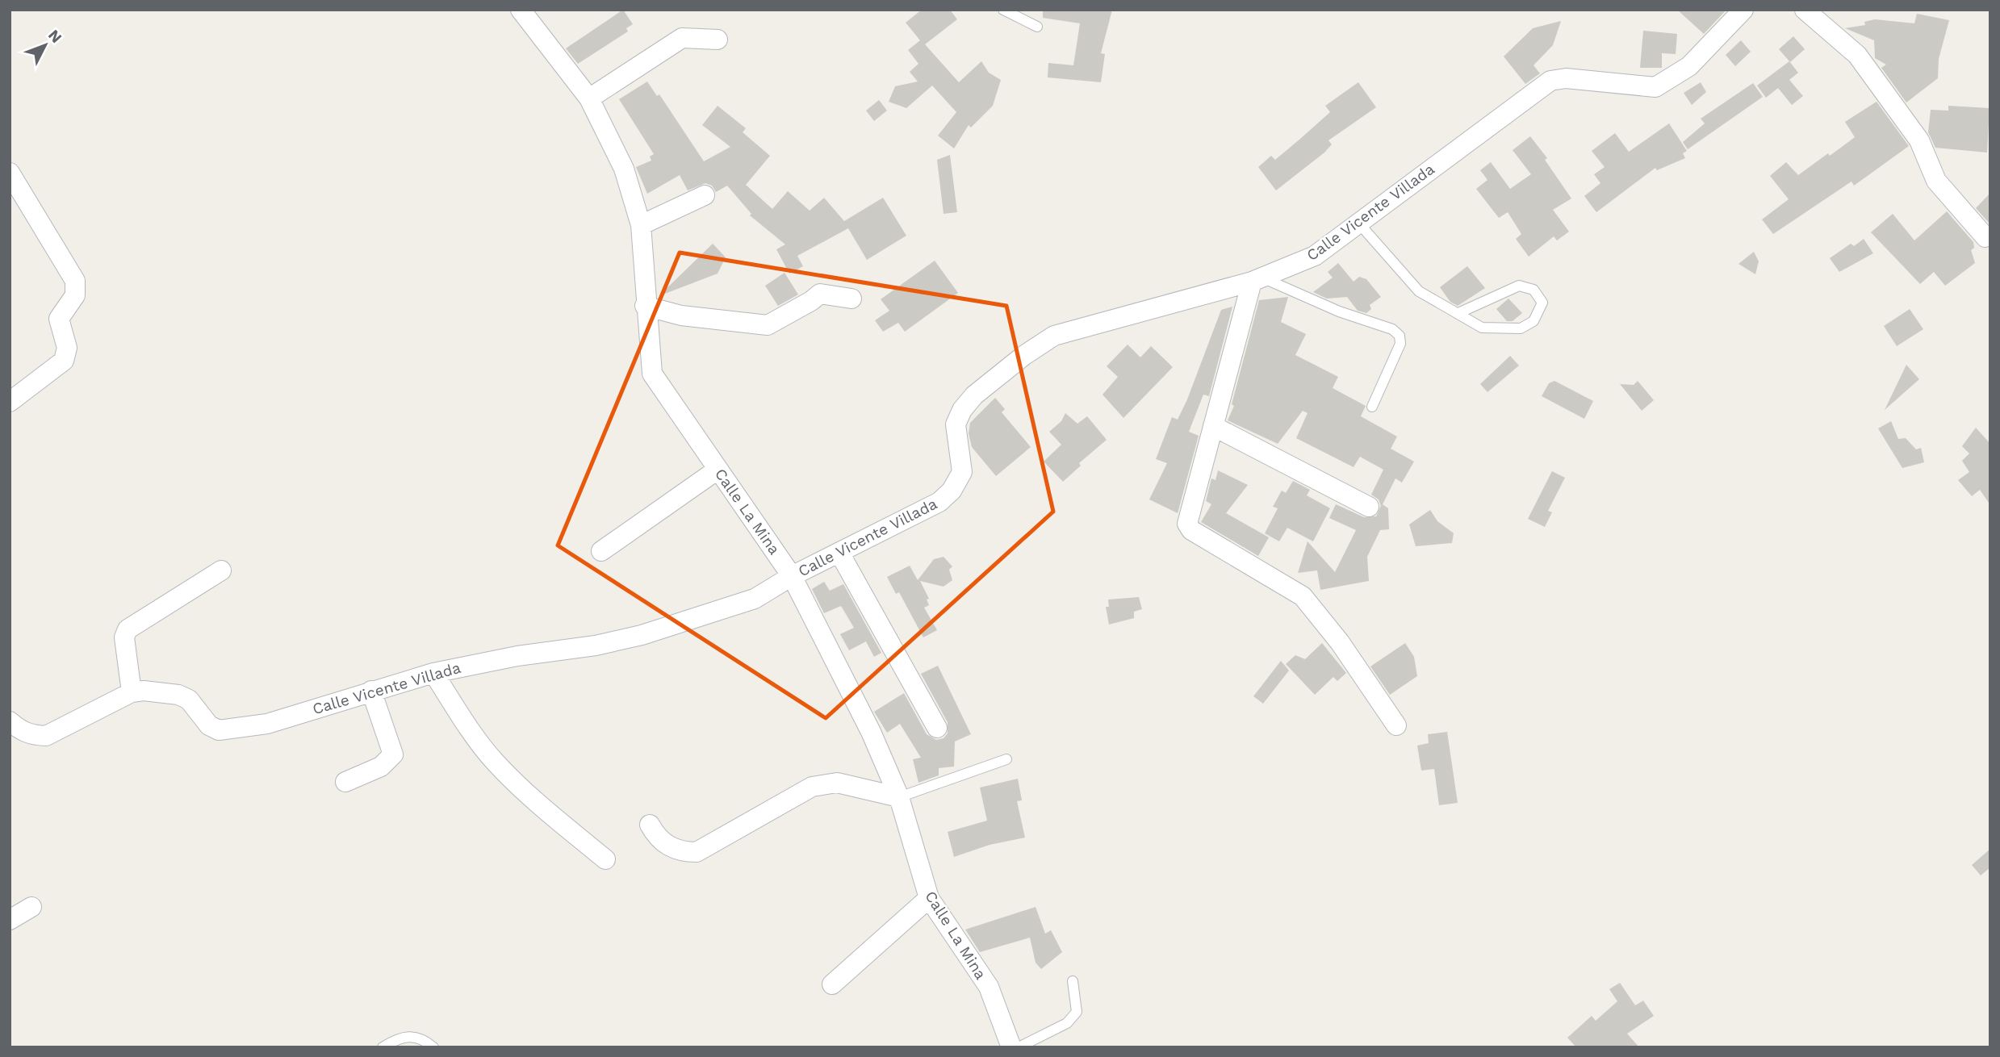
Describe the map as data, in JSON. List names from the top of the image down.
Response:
{
  "streets": {
    "street": ["Calle Vicente Villada", "Calle La Mina"]
  },
  "crossings": [
    ["Calle Vicente Villada", "Calle La Mina"]
  ],
  "north": "top right"
}
